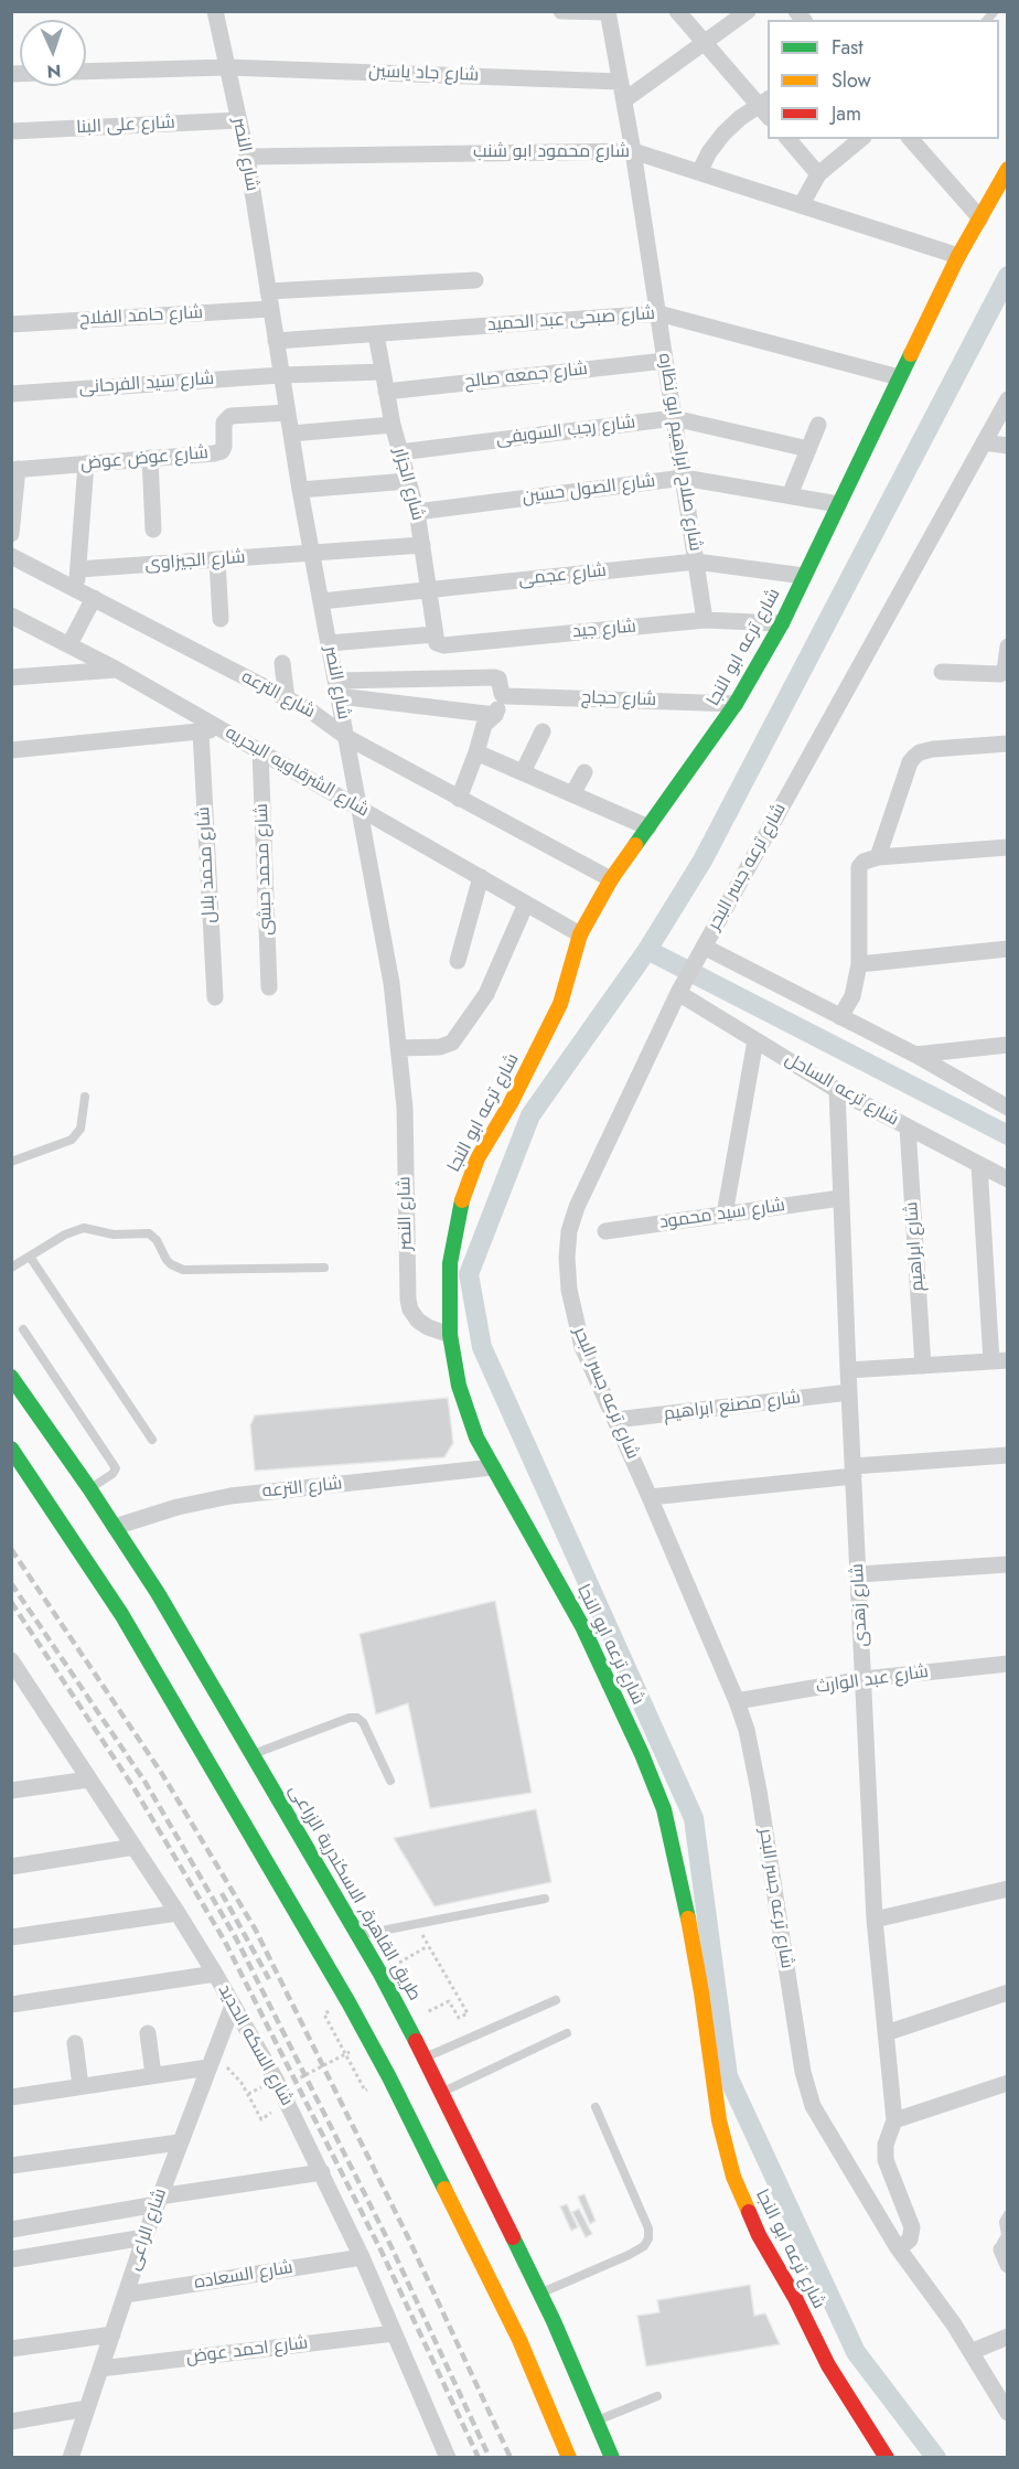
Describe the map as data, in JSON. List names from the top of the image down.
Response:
{
  "streets": {
    "main road": ["شارع ترعه ابو النجا", "طريق القاهرة, الاسكندرية الزراعى"],
    "street": [
      "شارع جاد ياسين",
      "شارع على البنا",
      "شارع محمود ابو شنب",
      "شارع النصر",
      "شارع حامد الفلاح",
      "شارع صبحى عبد الحميد",
      "شارع جمعه صالح",
      "شارع سيد الفرحانى",
      "شارع رجب السويفى",
      "شارع صلاح ابراهيم ابو نظاره",
      "شارع عوض عوض",
      "شارع الجزار",
      "شارع الصول حسين",
      "شارع الجيزاوى",
      "شارع عجمى",
      "شارع جيد",
      "شارع الترعه",
      "شارع حجاج",
      "شارع الشرقاويه البحريه",
      "شارع محمد بلال",
      "شارع ترعه جسر البحر",
      "شارع محمد حبشى",
      "شارع ترعه الساحل",
      "شارع سيد محمود",
      "شارع ابراهيم",
      "شارع مصنع ابراهيم",
      "شارع زهدى",
      "شارع عبد الوارث",
      "شارع السكه الحديد",
      "شارع الراعى",
      "شارع السعاده",
      "شارع احمد عوض"
    ]
  },
  "crossings": [
    ["شارع جاد ياسين", "شارع النصر"],
    ["شارع جاد ياسين", "شارع صلاح ابراهيم ابو نظاره"],
    ["شارع على البنا", "شارع النصر"],
    ["شارع محمود ابو شنب", "شارع النصر"],
    ["شارع محمود ابو شنب", "شارع صلاح ابراهيم ابو نظاره"],
    ["شارع محمود ابو شنب", "شارع ترعه ابو النجا"],
    ["شارع النصر", "شارع حامد الفلاح"],
    ["شارع النصر", "شارع صبحى عبد الحميد"],
    ["شارع النصر", "شارع سيد الفرحانى"],
    ["شارع النصر", "شارع عوض عوض"],
    ["شارع النصر", "شارع الجيزاوى"],
    ["شارع النصر", "شارع عجمى"],
    ["شارع النصر", "شارع ترعه ابو النجا"],
    ["شارع النصر", "شارع الترعه"],
    ["شارع النصر", "شارع الشرقاويه البحريه"],
    ["شارع صبحى عبد الحميد", "شارع صلاح ابراهيم ابو نظاره"],
    ["شارع صبحى عبد الحميد", "شارع الجزار"],
    ["شارع صبحى عبد الحميد", "شارع ترعه ابو النجا"],
    ["شارع جمعه صالح", "شارع صلاح ابراهيم ابو نظاره"],
    ["شارع جمعه صالح", "شارع الجزار"],
    ["شارع سيد الفرحانى", "شارع الجزار"],
    ["شارع رجب السويفى", "شارع صلاح ابراهيم ابو نظاره"],
    ["شارع رجب السويفى", "شارع الجزار"],
    ["شارع صلاح ابراهيم ابو نظاره", "شارع الصول حسين"],
    ["شارع صلاح ابراهيم ابو نظاره", "شارع عجمى"],
    ["شارع صلاح ابراهيم ابو نظاره", "شارع جيد"],
    ["شارع الجزار", "شارع الصول حسين"],
    ["شارع الجزار", "شارع الجيزاوى"],
    ["شارع الجزار", "شارع عجمى"],
    ["شارع الجزار", "شارع جيد"],
    ["شارع الصول حسين", "شارع ترعه ابو النجا"],
    ["شارع عجمى", "شارع ترعه ابو النجا"],
    ["شارع جيد", "شارع ترعه ابو النجا"],
    ["شارع ترعه ابو النجا", "شارع الترعه"],
    ["شارع ترعه ابو النجا", "شارع حجاج"],
    ["شارع ترعه ابو النجا", "شارع الشرقاويه البحريه"],
    ["شارع الترعه", "طريق القاهرة, الاسكندرية الزراعى"],
    ["شارع الشرقاويه البحريه", "شارع محمد حبشى"],
    ["شارع ترعه جسر البحر", "شارع ترعه الساحل"],
    ["شارع ترعه جسر البحر", "شارع مصنع ابراهيم"],
    ["شارع ترعه جسر البحر", "شارع عبد الوارث"],
    ["شارع ترعه الساحل", "شارع ابراهيم"],
    ["شارع ترعه الساحل", "شارع زهدى"],
    ["شارع سيد محمود", "شارع زهدى"],
    ["شارع مصنع ابراهيم", "شارع زهدى"],
    ["شارع زهدى", "شارع عبد الوارث"],
    ["شارع السكه الحديد", "شارع الراعى"],
    ["شارع السكه الحديد", "شارع السعاده"],
    ["شارع السكه الحديد", "شارع احمد عوض"],
    ["شارع الراعى", "شارع السعاده"],
    ["شارع الراعى", "شارع احمد عوض"]
  ],
  "legend": ["Fast", "Slow", "Jam"],
  "north": "bottom"
}
